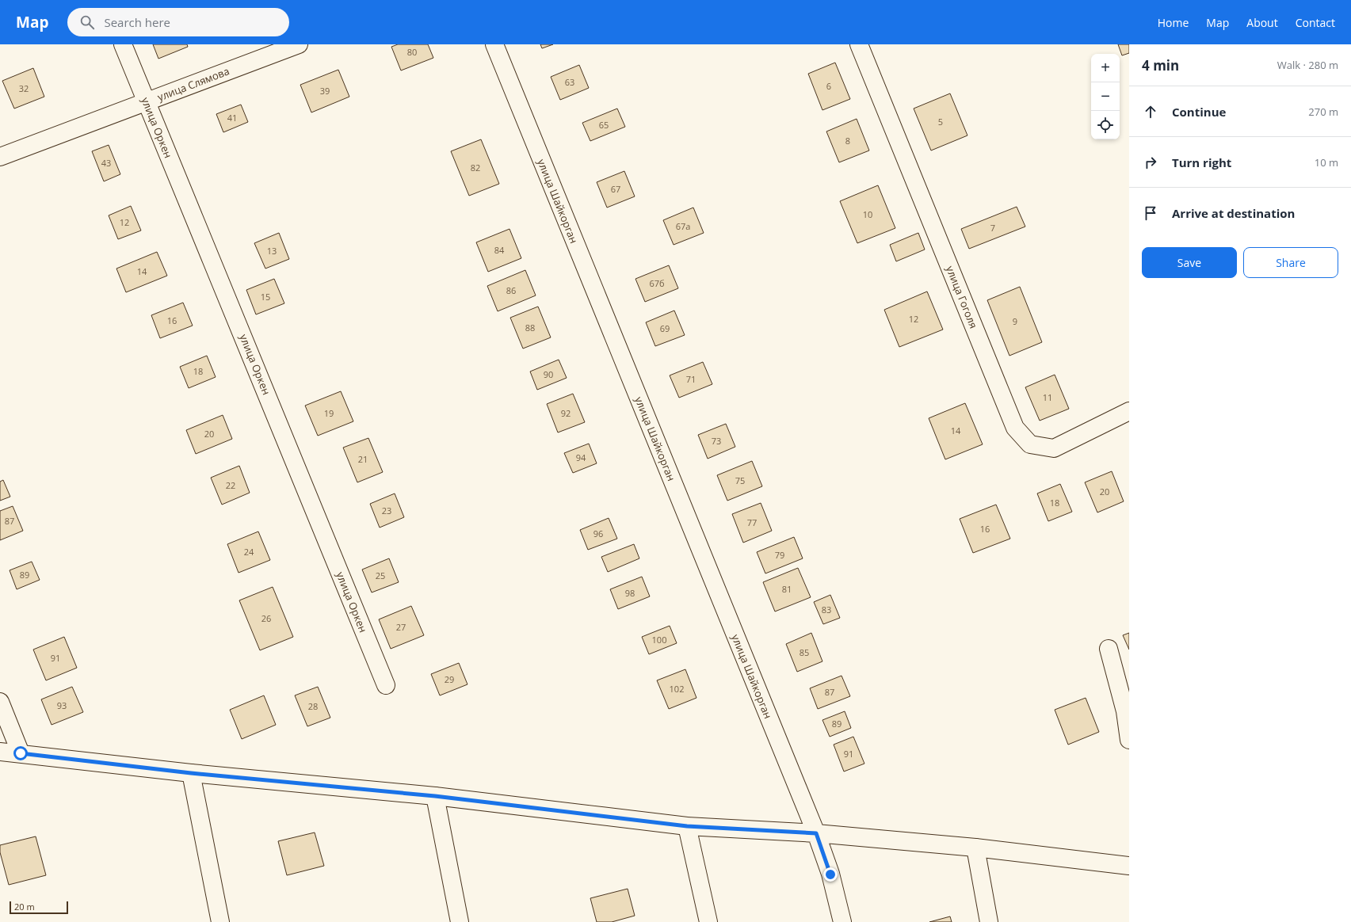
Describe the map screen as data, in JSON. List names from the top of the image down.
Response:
{
  "streets": {
    "street": [
      "улица Слямова",
      "улица Оркен",
      "улица Шайкорган",
      "улица Гоголя"
    ]
  },
  "crossings": [
    ["улица Слямова", "улица Оркен"]
  ],
  "house_numbers": [
    "80",
    "63",
    "6",
    "32",
    "39",
    "41",
    "5",
    "65",
    "8",
    "43",
    "82",
    "67",
    "10",
    "12",
    "67а",
    "7",
    "84",
    "13",
    "14",
    "67б",
    "86",
    "15",
    "12",
    "16",
    "9",
    "88",
    "69",
    "18",
    "90",
    "71",
    "11",
    "19",
    "92",
    "14",
    "20",
    "73",
    "94",
    "21",
    "75",
    "22",
    "20",
    "18",
    "23",
    "87",
    "77",
    "16",
    "96",
    "24",
    "79",
    "89",
    "25",
    "81",
    "98",
    "83",
    "26",
    "27",
    "100",
    "85",
    "91",
    "29",
    "102",
    "87",
    "93",
    "28",
    "89",
    "91"
  ],
  "scale_bar": "20 m",
  "page": {
    "header": "Map",
    "search": "Search here",
    "nav": [
      "Home",
      "Map",
      "About",
      "Contact"
    ],
    "heading": ["4 min", "Walk · 280 m"],
    "map_buttons": ["+", "−"],
    "list": [
      ["Continue", "270 m"],
      ["Turn right", "10 m"],
      "Arrive at destination"
    ],
    "buttons": ["Save", "Share"],
    "scale": "20 m"
  }
}
